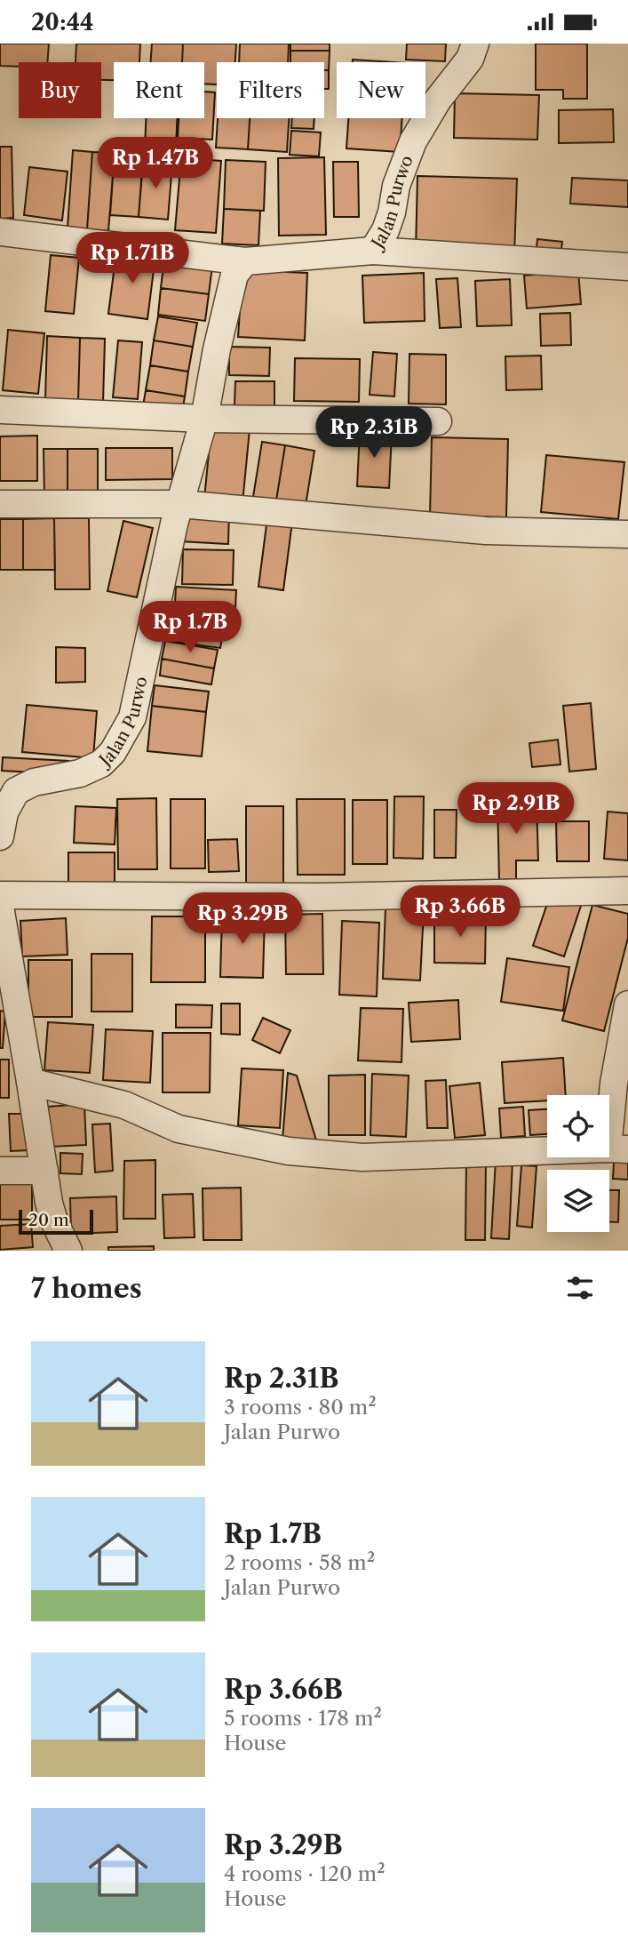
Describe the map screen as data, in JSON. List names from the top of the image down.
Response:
{
  "streets": {
    "street": ["Jalan Purwo"]
  },
  "scale_bar": "20 m",
  "page": {
    "status": "20:44",
    "chip": [
      "Buy",
      "Rent",
      "Filters",
      "New"
    ],
    "price": [
      "Rp 1.47B",
      "Rp 1.71B",
      "Rp 2.31B",
      "Rp 1.7B",
      "Rp 2.91B",
      "Rp 3.66B",
      "Rp 3.29B"
    ],
    "scale": "20 m",
    "heading": "7 homes",
    "list": [
      {
        "name": "Rp 2.31B",
        "note": "3 rooms · 80 m² · Jalan Purwo"
      },
      {
        "name": "Rp 1.7B",
        "note": "2 rooms · 58 m² · Jalan Purwo"
      },
      {
        "name": "Rp 3.66B",
        "note": "5 rooms · 178 m² · House"
      },
      {
        "name": "Rp 3.29B",
        "note": "4 rooms · 120 m² · House"
      }
    ]
  }
}
